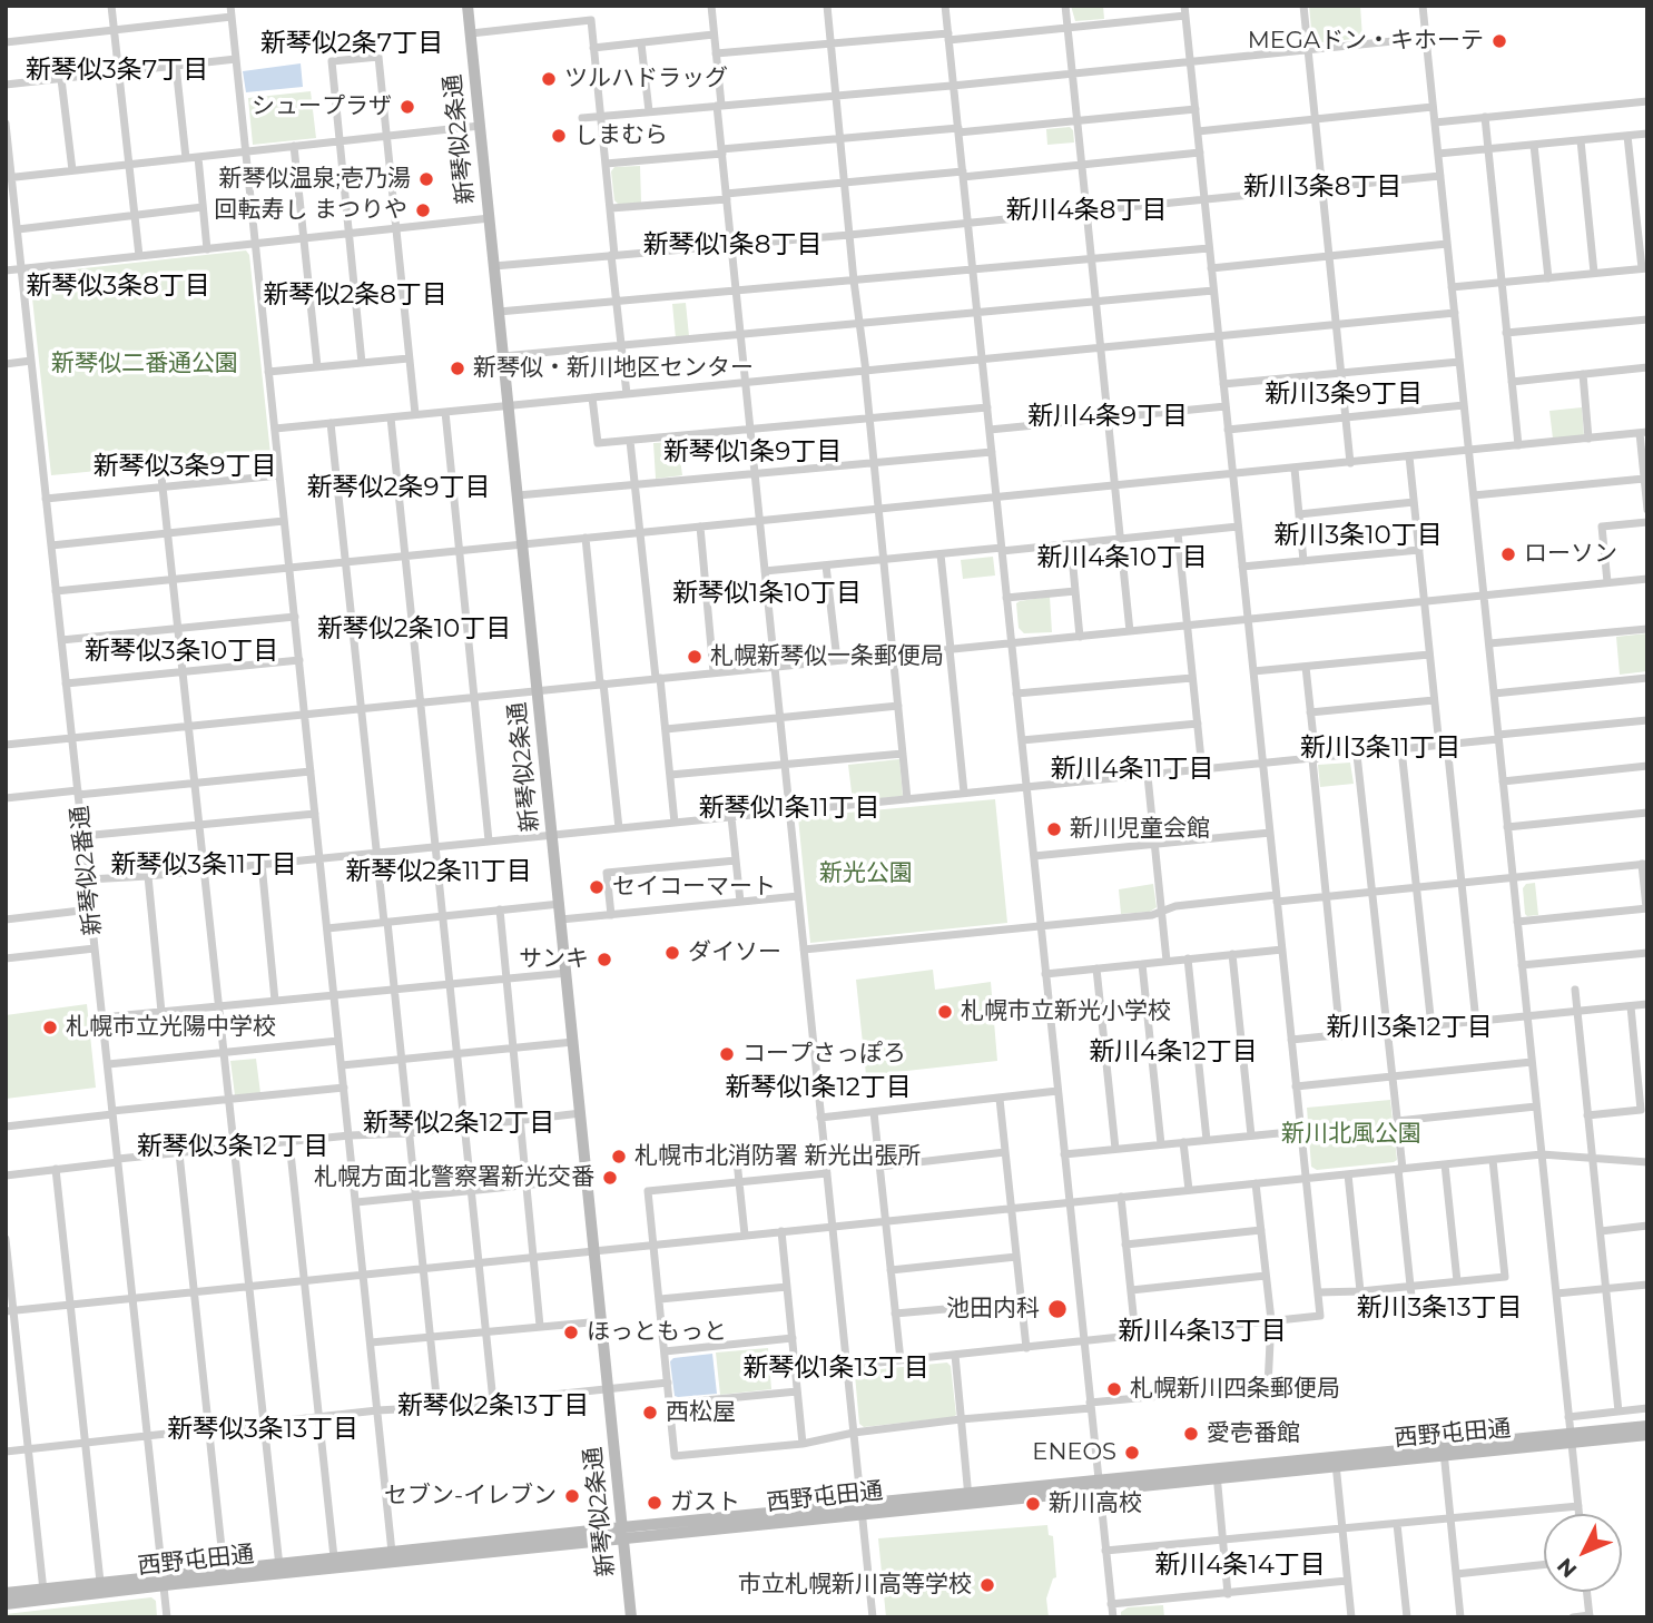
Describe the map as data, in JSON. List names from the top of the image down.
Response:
{
  "streets": {
    "street": ["新琴似2条通", "新琴似2番通", "西野屯田通"]
  },
  "crossings": [
    ["新琴似2条通", "西野屯田通"],
    ["新琴似2番通", "西野屯田通"]
  ],
  "districts": [
    "新琴似2条7丁目",
    "新琴似3条7丁目",
    "新川3条8丁目",
    "新川4条8丁目",
    "新琴似1条8丁目",
    "新琴似3条8丁目",
    "新琴似2条8丁目",
    "新川3条9丁目",
    "新川4条9丁目",
    "新琴似1条9丁目",
    "新琴似3条9丁目",
    "新琴似2条9丁目",
    "新川3条10丁目",
    "新川4条10丁目",
    "新琴似1条10丁目",
    "新琴似2条10丁目",
    "新琴似3条10丁目",
    "新川3条11丁目",
    "新川4条11丁目",
    "新琴似1条11丁目",
    "新琴似3条11丁目",
    "新琴似2条11丁目",
    "新川3条12丁目",
    "新川4条12丁目",
    "新琴似1条12丁目",
    "新琴似2条12丁目",
    "新琴似3条12丁目",
    "新川3条13丁目",
    "新川4条13丁目",
    "新琴似1条13丁目",
    "新琴似2条13丁目",
    "新琴似3条13丁目",
    "新川4条14丁目"
  ],
  "parks": ["新琴似二番通公園", "新光公園", "新川北風公園"],
  "places": [
    "MEGAドン・キホーテ",
    "ツルハドラッグ",
    "シュープラザ",
    "しまむら",
    "新琴似温泉;壱乃湯",
    "回転寿し まつりや",
    "新琴似・新川地区センター",
    "ローソン",
    "札幌新琴似一条郵便局",
    "新川児童会館",
    "セイコーマート",
    "ダイソー",
    "サンキ",
    "札幌市立新光小学校",
    "札幌市立光陽中学校",
    "コープさっぽろ",
    "札幌市北消防署 新光出張所",
    "札幌方面北警察署新光交番",
    "池田内科",
    "ほっともっと",
    "札幌新川四条郵便局",
    "西松屋",
    "愛壱番館",
    "ENEOS",
    "セブン-イレブン",
    "ガスト",
    "新川高校",
    "市立札幌新川高等学校"
  ],
  "north": "bottom left"
}
